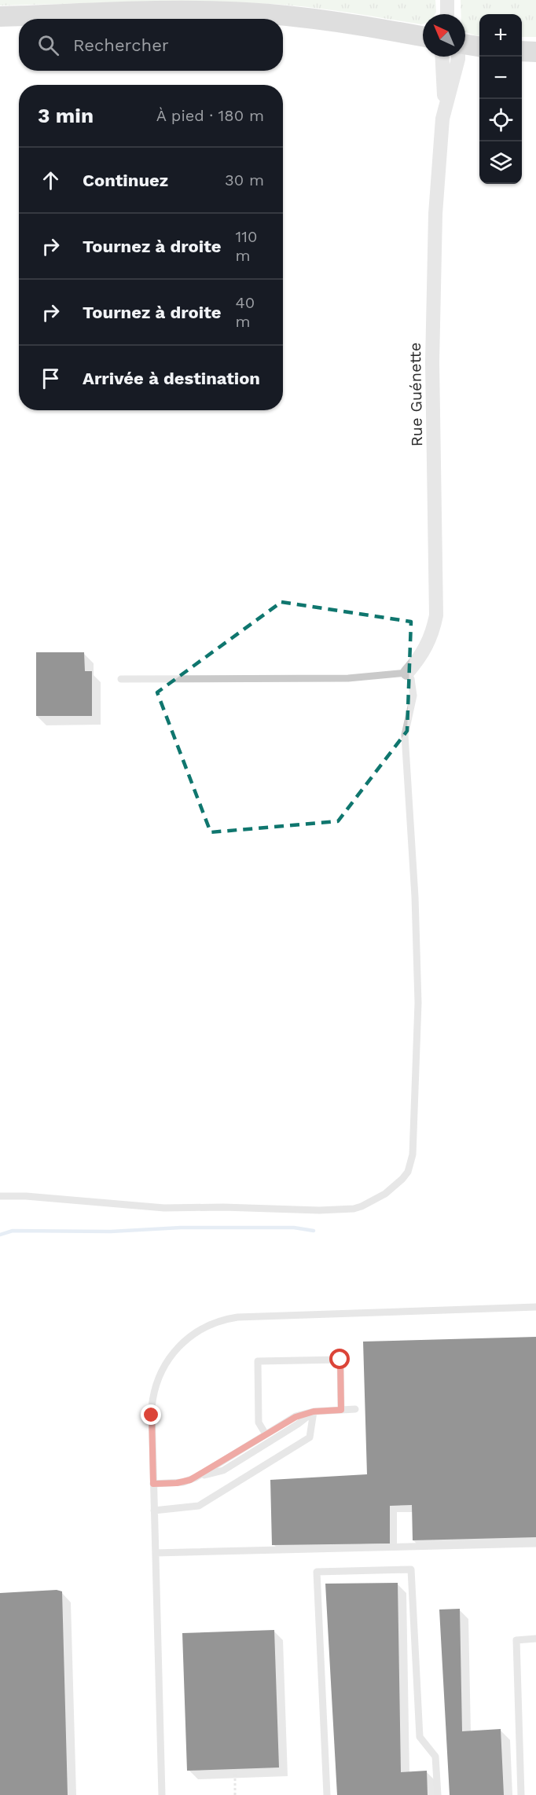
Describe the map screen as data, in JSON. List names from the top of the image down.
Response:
{
  "streets": {
    "street": ["Rue Guénette"]
  },
  "north": "top left",
  "page": {
    "map_buttons": ["+", "−"],
    "search": "Rechercher",
    "heading": ["3 min", "À pied · 180 m"],
    "list": [
      ["Continuez", "30 m"],
      ["Tournez à droite", "110 m"],
      ["Tournez à droite", "40 m"],
      "Arrivée à destination"
    ]
  }
}
